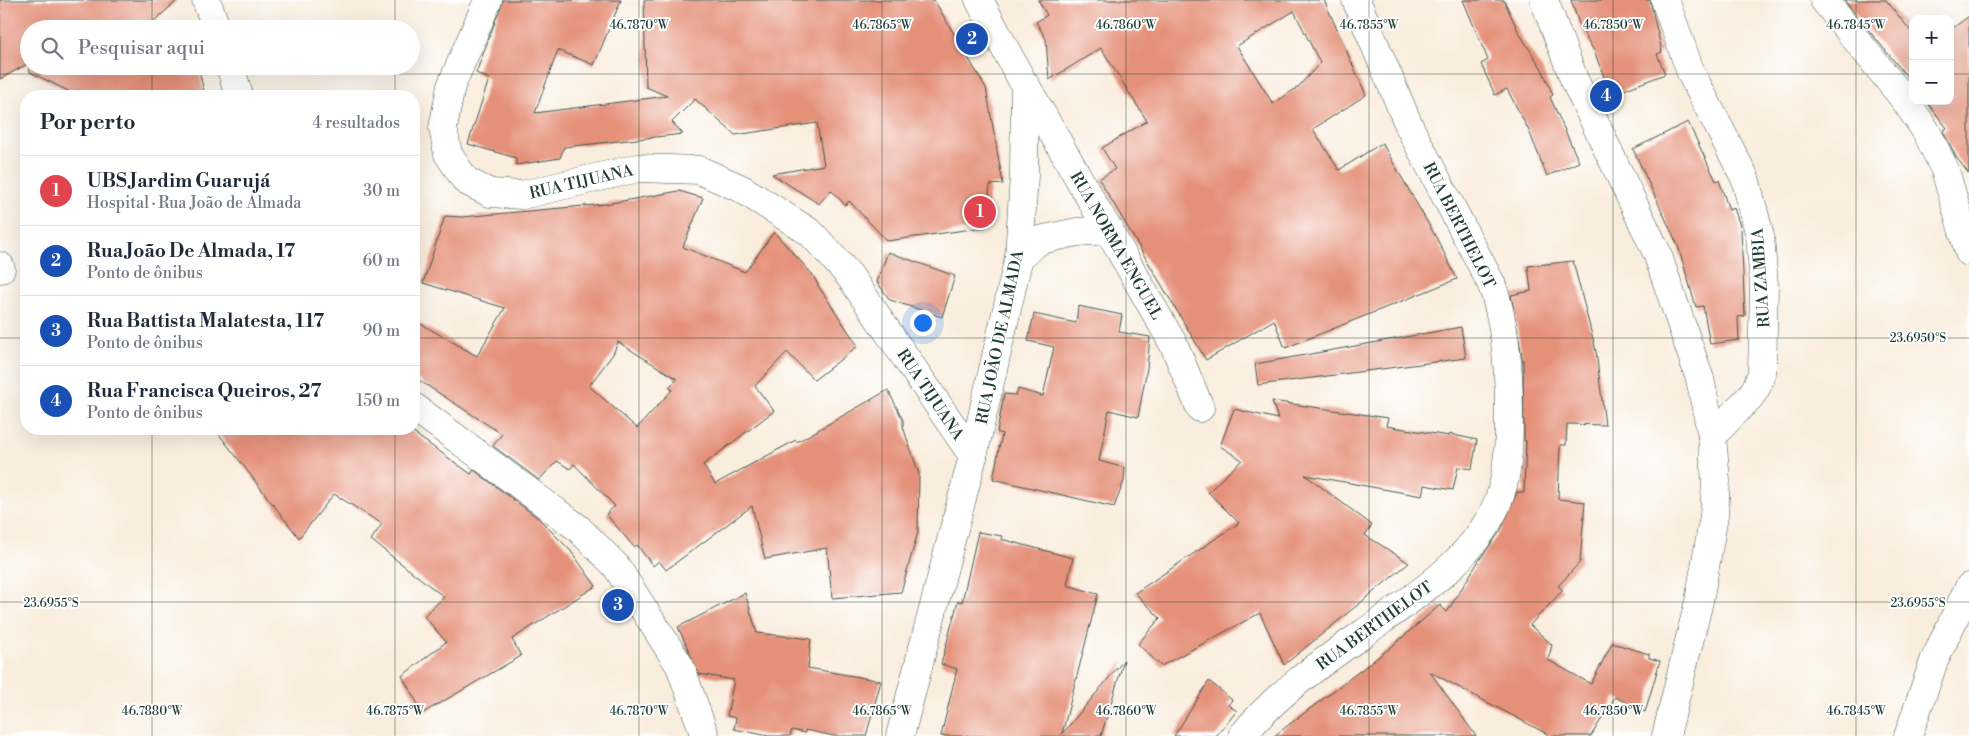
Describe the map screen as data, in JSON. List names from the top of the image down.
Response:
{
  "streets": {
    "street": [
      "RUA TIJUANA",
      "RUA BERTHELOT",
      "RUA NORMA ENGUEL",
      "RUA ZAMBIA",
      "RUA JOÃO DE ALMADA"
    ]
  },
  "crossings": [
    ["RUA TIJUANA", "RUA JOÃO DE ALMADA"],
    ["RUA NORMA ENGUEL", "RUA JOÃO DE ALMADA"]
  ],
  "page": {
    "map_buttons": ["+", "−"],
    "search": "Pesquisar aqui",
    "pins": [
      "2",
      "4",
      "1",
      "3"
    ],
    "heading": ["Por perto", "4 resultados"],
    "list": [
      {
        "mark": "1",
        "name": "UBS Jardim Guarujá",
        "note": "Hospital · Rua João de Almada",
        "value": "30 m"
      },
      {
        "mark": "2",
        "name": "Rua João De Almada, 17",
        "note": "Ponto de ônibus",
        "value": "60 m"
      },
      {
        "mark": "3",
        "name": "Rua Battista Malatesta, 117",
        "note": "Ponto de ônibus",
        "value": "90 m"
      },
      {
        "mark": "4",
        "name": "Rua Francisca Queiros, 27",
        "note": "Ponto de ônibus",
        "value": "150 m"
      }
    ]
  },
  "coordinates": [
    "46.7870°W",
    "46.7865°W",
    "46.7860°W",
    "46.7855°W",
    "46.7850°W",
    "46.7845°W",
    "23.6950°S",
    "23.6955°S",
    "46.7880°W",
    "46.7875°W"
  ]
}
